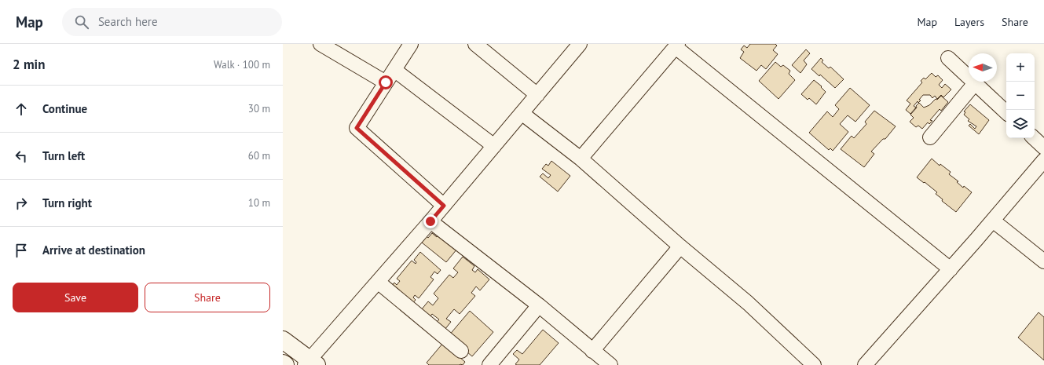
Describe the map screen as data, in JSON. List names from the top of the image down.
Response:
{
  "north": "left",
  "page": {
    "header": "Map",
    "search": "Search here",
    "nav": ["Map", "Layers", "Share"],
    "heading": ["2 min", "Walk · 100 m"],
    "map_buttons": ["+", "−"],
    "list": [
      ["Continue", "30 m"],
      ["Turn left", "60 m"],
      ["Turn right", "10 m"],
      "Arrive at destination"
    ],
    "buttons": ["Save", "Share"]
  }
}
